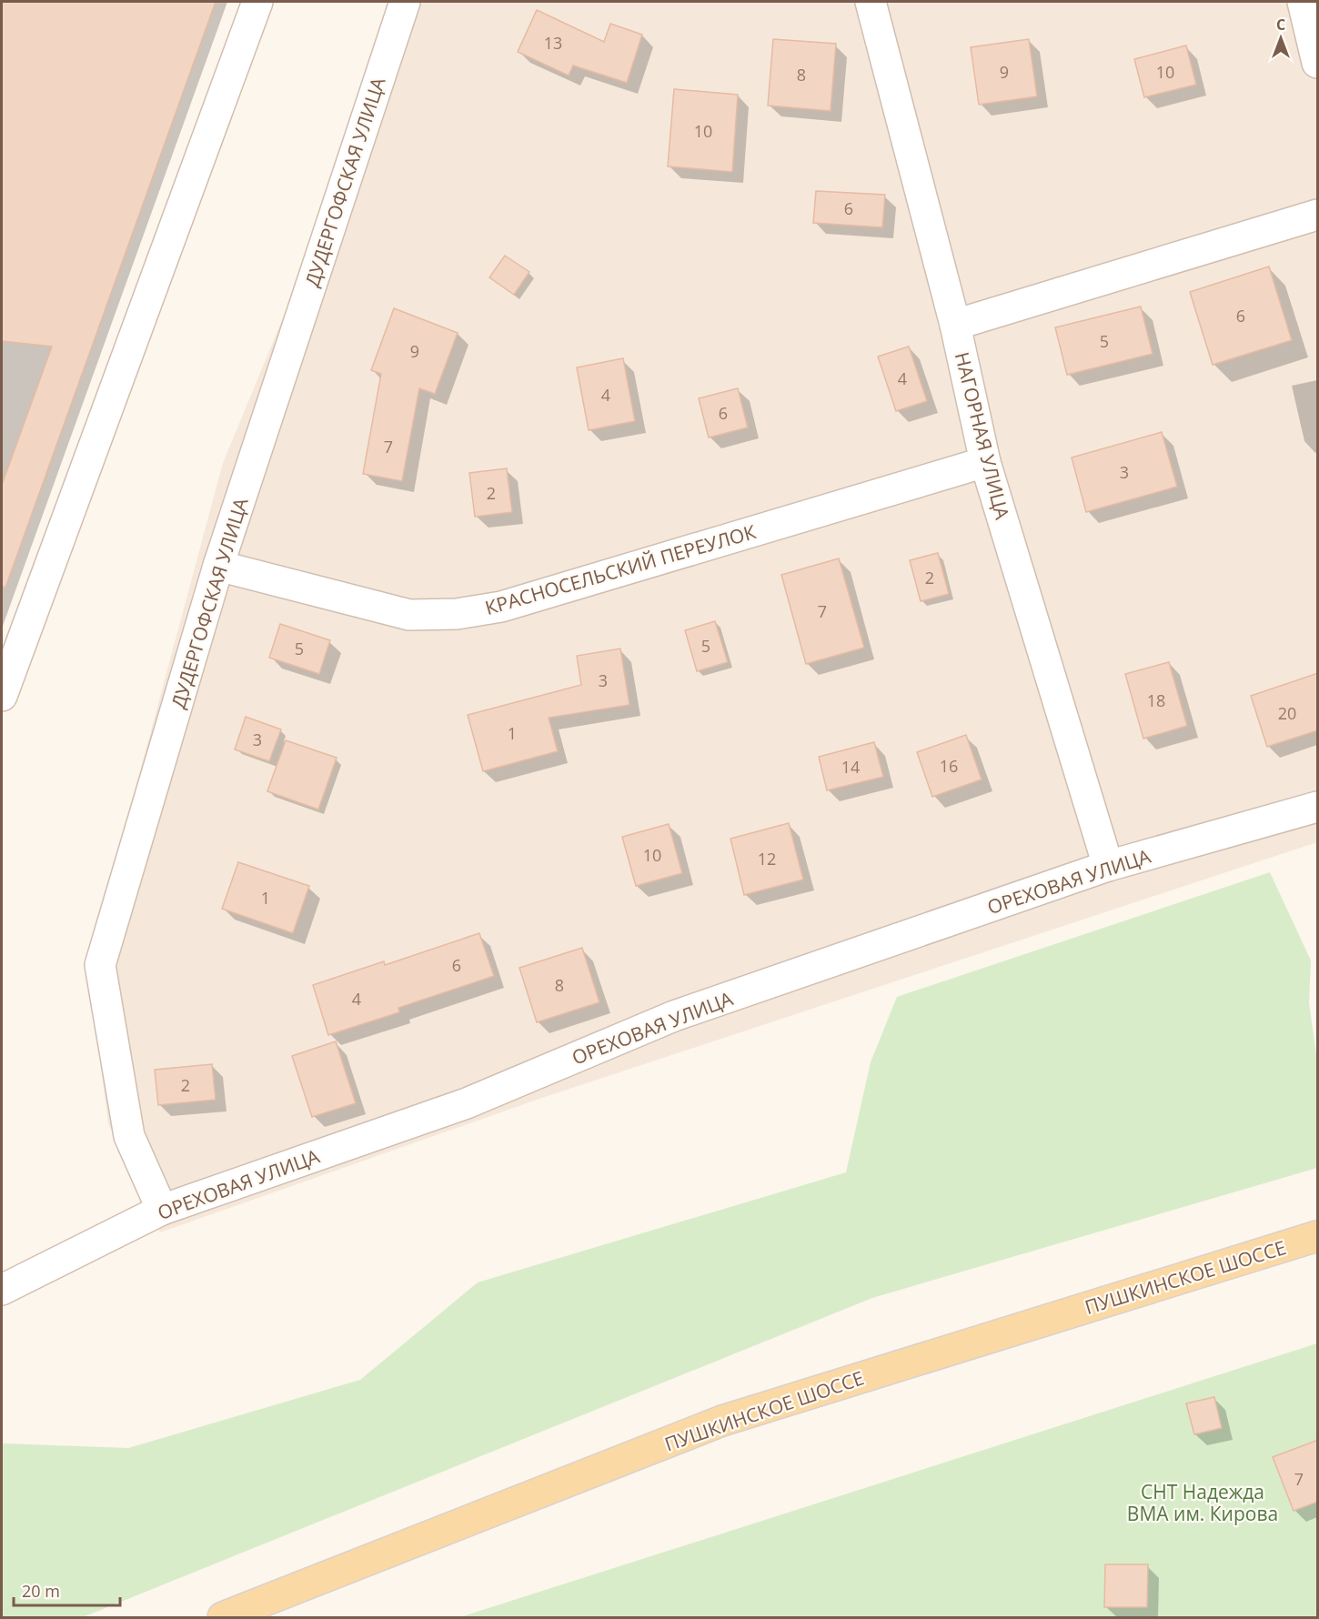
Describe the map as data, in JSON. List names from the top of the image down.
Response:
{
  "streets": {
    "main road": ["ПУШКИНСКОЕ ШОССЕ"],
    "street": [
      "ДУДЕРГОФСКАЯ УЛИЦА",
      "НАГОРНАЯ УЛИЦА",
      "КРАСНОСЕЛЬСКИЙ ПЕРЕУЛОК",
      "ОРЕХОВАЯ УЛИЦА"
    ]
  },
  "crossings": [
    ["ДУДЕРГОФСКАЯ УЛИЦА", "КРАСНОСЕЛЬСКИЙ ПЕРЕУЛОК"],
    ["ДУДЕРГОФСКАЯ УЛИЦА", "ОРЕХОВАЯ УЛИЦА"],
    ["НАГОРНАЯ УЛИЦА", "КРАСНОСЕЛЬСКИЙ ПЕРЕУЛОК"],
    ["НАГОРНАЯ УЛИЦА", "ОРЕХОВАЯ УЛИЦА"]
  ],
  "parks": ["СНТ Надежда ВМА им. Кирова"],
  "house_numbers": [
    "13",
    "9",
    "10",
    "8",
    "10",
    "6",
    "6",
    "5",
    "9",
    "4",
    "4",
    "6",
    "7",
    "3",
    "2",
    "2",
    "7",
    "5",
    "5",
    "3",
    "18",
    "20",
    "1",
    "3",
    "16",
    "14",
    "10",
    "12",
    "1",
    "6",
    "8",
    "4",
    "2",
    "7"
  ],
  "scale_bar": "20 m",
  "north": "top"
}
